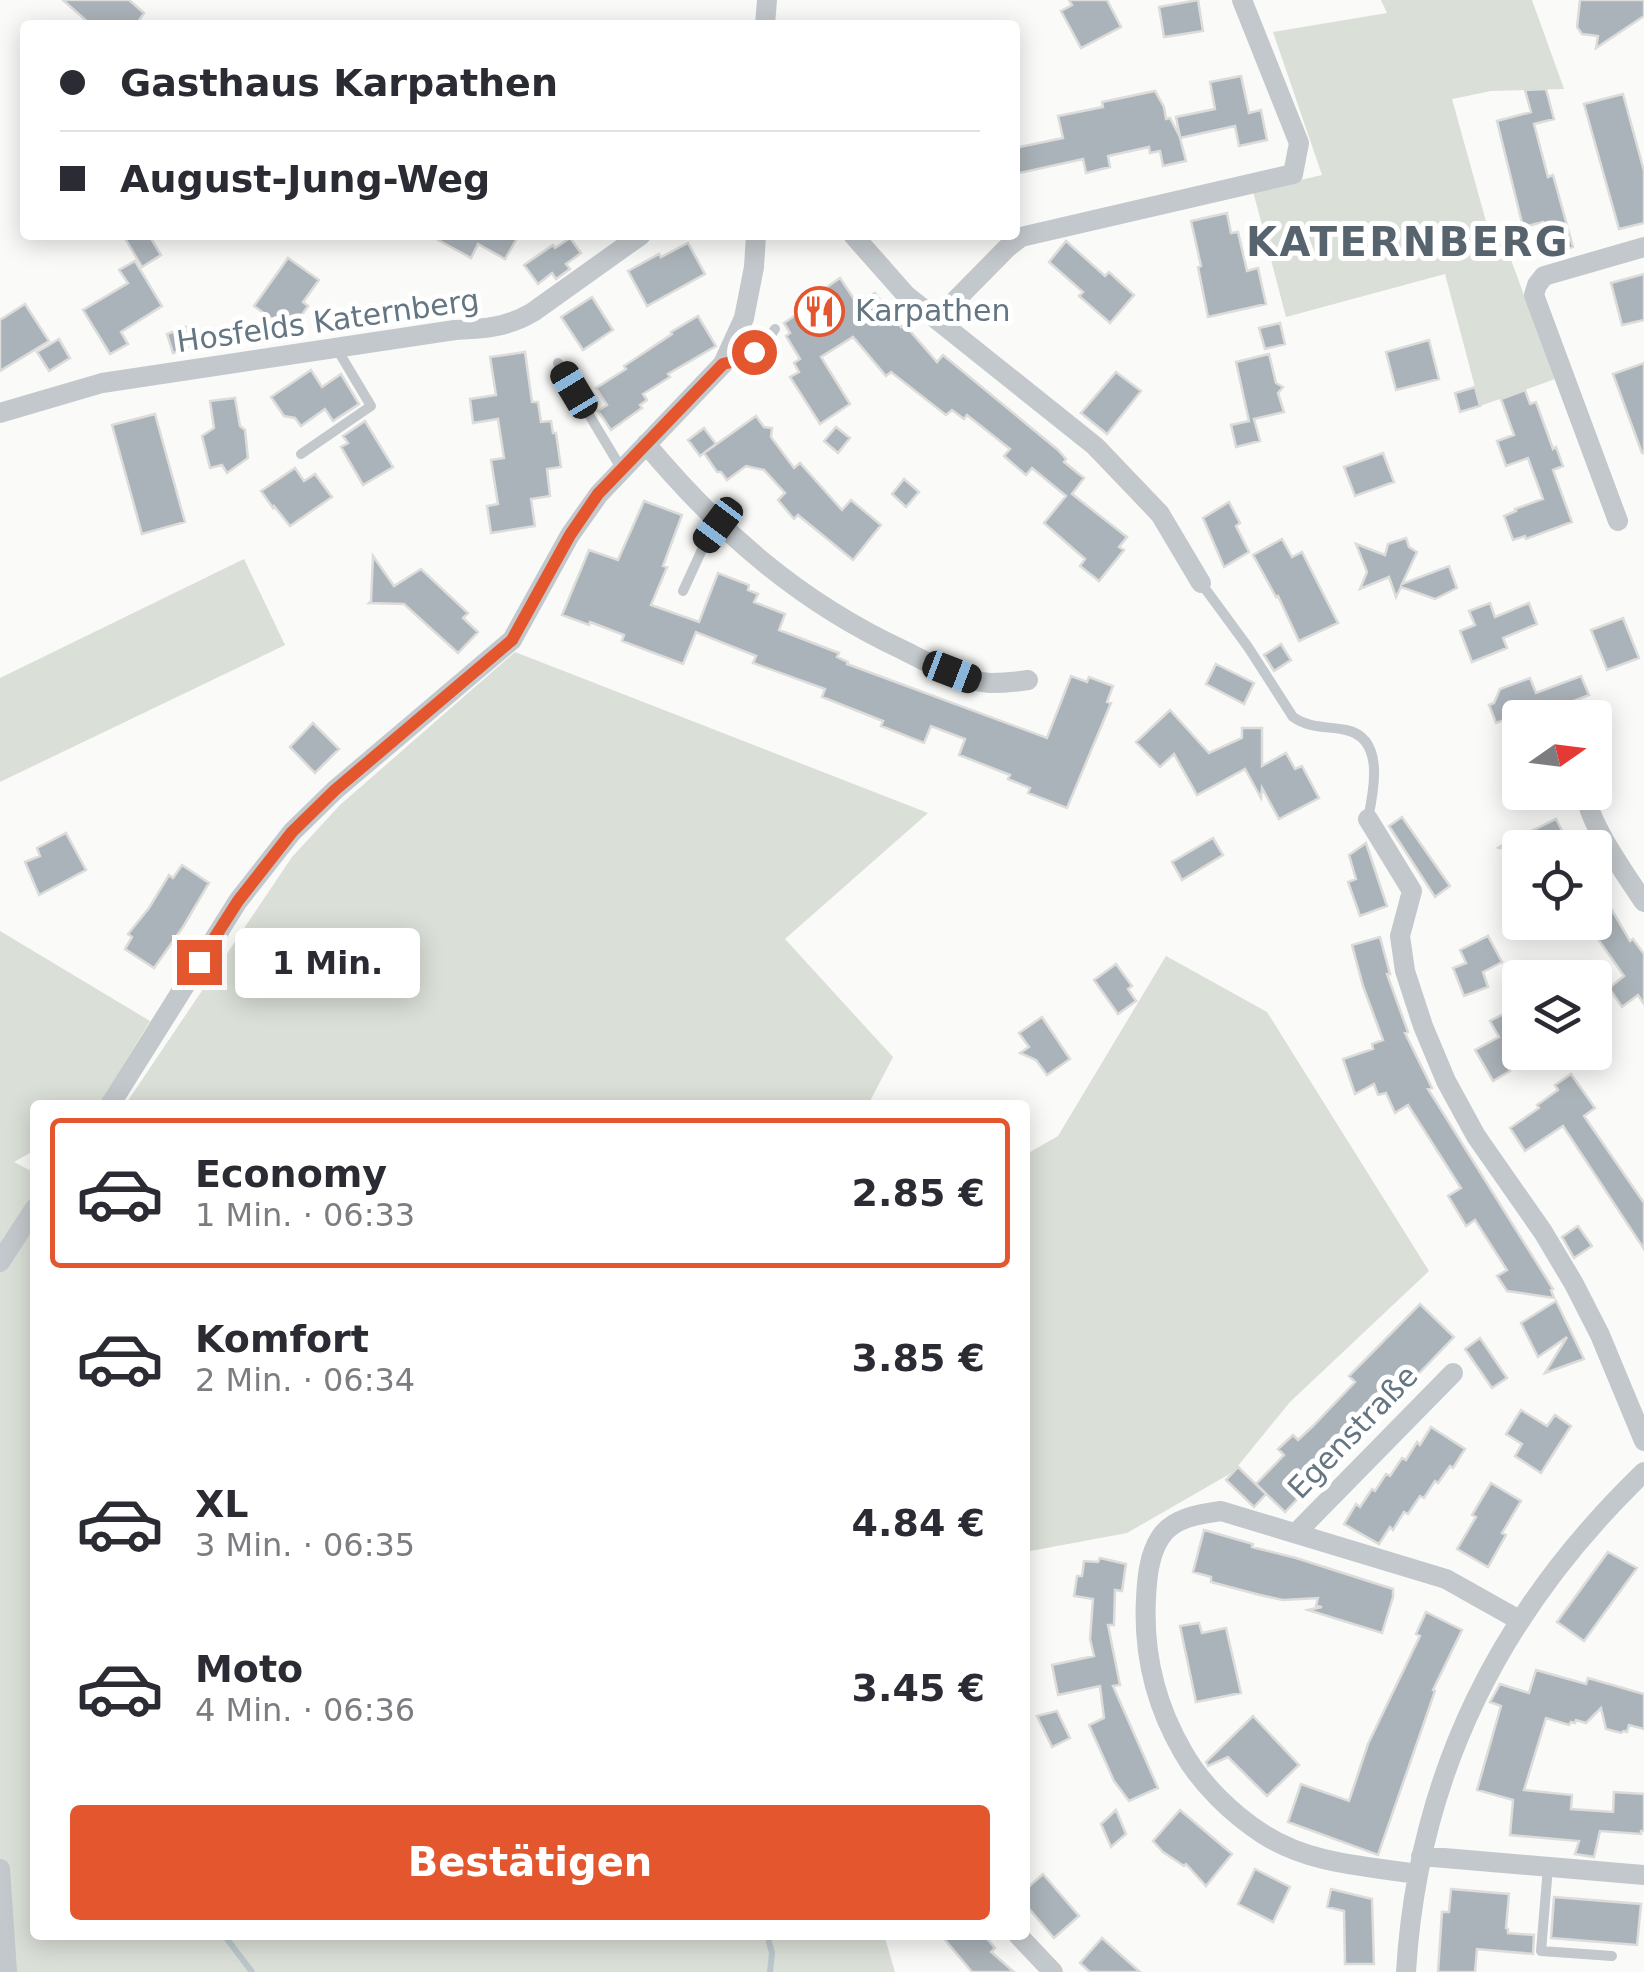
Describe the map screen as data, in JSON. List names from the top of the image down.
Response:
{
  "streets": {
    "street": ["Hosfelds Katernberg", "Egenstraße"]
  },
  "districts": ["KATERNBERG"],
  "places": {
    "restaurant": ["Karpathen"]
  },
  "north": "right",
  "page": {
    "banner": ["Gasthaus Karpathen", "August-Jung-Weg"],
    "bubble": "1 Min.",
    "list": [
      {
        "name": "Economy",
        "note": "1 Min. · 06:33",
        "value": "2.85 €"
      },
      {
        "name": "Komfort",
        "note": "2 Min. · 06:34",
        "value": "3.85 €"
      },
      {
        "name": "XL",
        "note": "3 Min. · 06:35",
        "value": "4.84 €"
      },
      {
        "name": "Moto",
        "note": "4 Min. · 06:36",
        "value": "3.45 €"
      }
    ],
    "buttons": "Bestätigen"
  }
}
